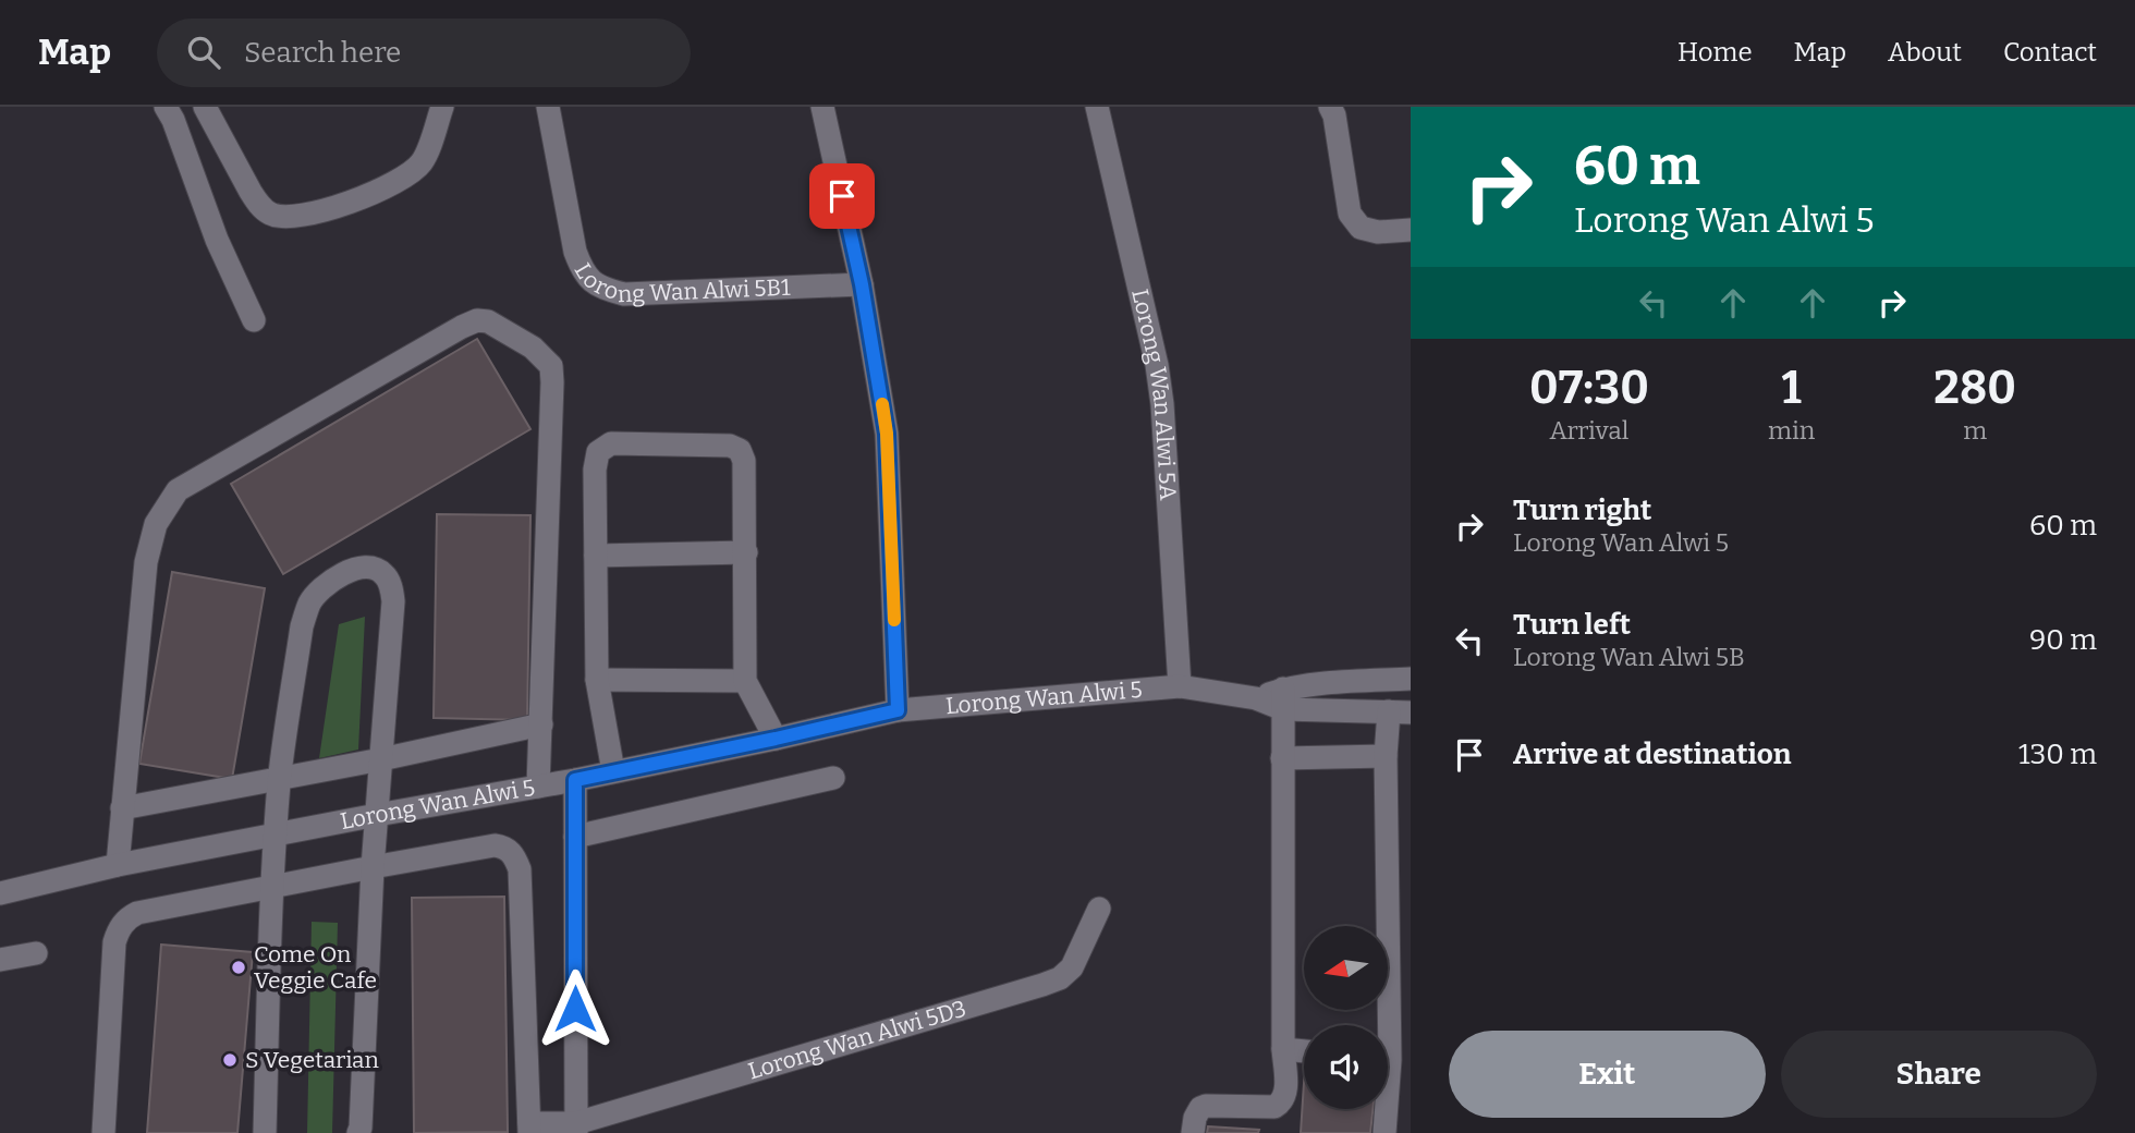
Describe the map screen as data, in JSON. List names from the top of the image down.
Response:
{
  "streets": {
    "street": [
      "Lorong Wan Alwi 5B1",
      "Lorong Wan Alwi 5A",
      "Lorong Wan Alwi 5",
      "Lorong Wan Alwi 5D3"
    ]
  },
  "crossings": [
    ["Lorong Wan Alwi 5A", "Lorong Wan Alwi 5"]
  ],
  "places": ["Come On Veggie Cafe", "S Vegetarian"],
  "north": "left",
  "page": {
    "header": "Map",
    "search": "Search here",
    "nav": [
      "Home",
      "Map",
      "About",
      "Contact"
    ],
    "turn": ["60 m", "Lorong Wan Alwi 5"],
    "eta": [
      "07:30",
      "Arrival",
      "1",
      "min",
      "280",
      "m"
    ],
    "list": [
      {
        "name": "Turn right",
        "note": "Lorong Wan Alwi 5",
        "value": "60 m"
      },
      {
        "name": "Turn left",
        "note": "Lorong Wan Alwi 5B",
        "value": "90 m"
      },
      {
        "name": "Arrive at destination",
        "value": "130 m"
      }
    ],
    "buttons": ["Exit", "Share"]
  }
}
